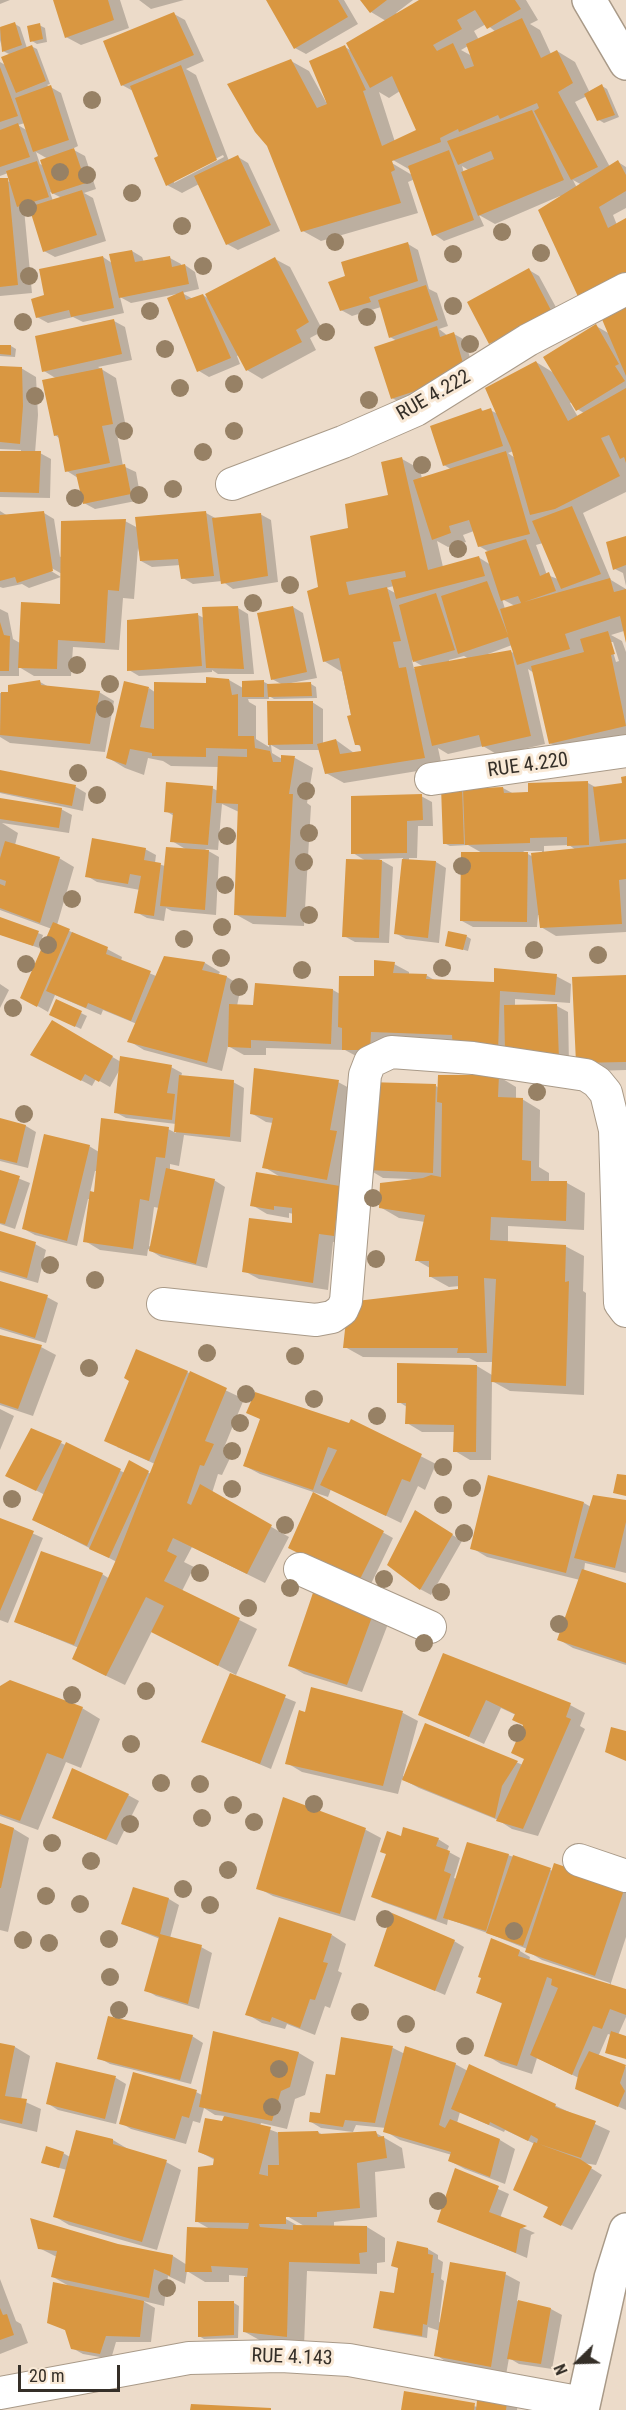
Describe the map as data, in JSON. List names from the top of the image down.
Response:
{
  "streets": {
    "street": ["RUE 4.222", "RUE 4.220", "RUE 4.143"]
  },
  "scale_bar": "20 m",
  "north": "bottom left"
}
